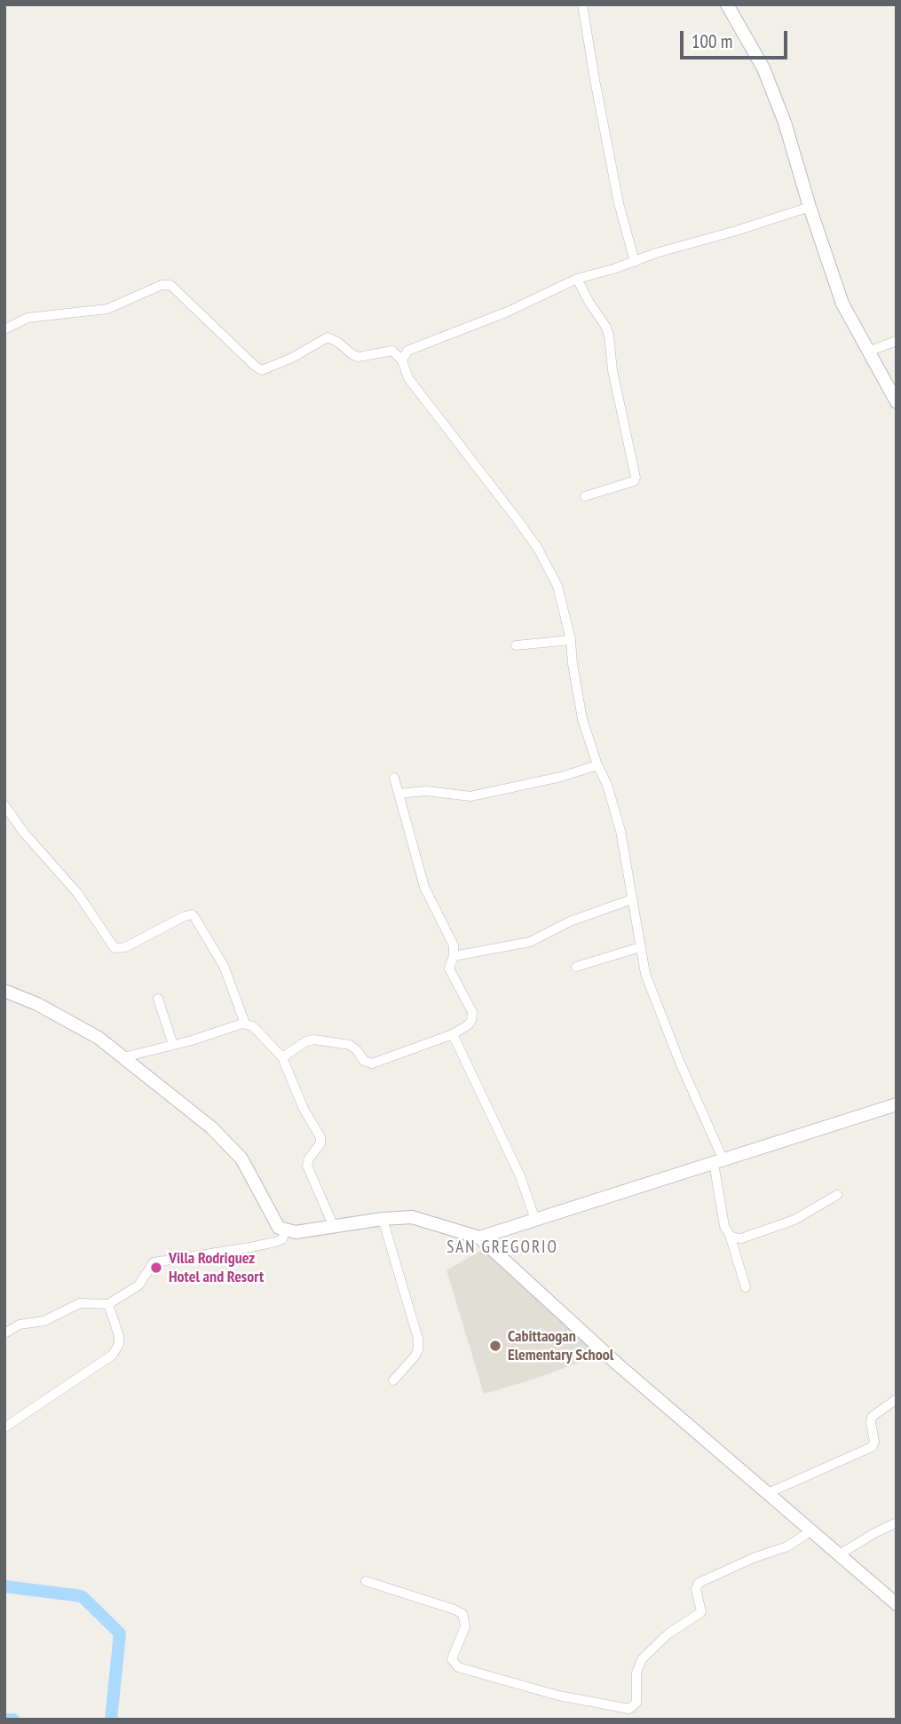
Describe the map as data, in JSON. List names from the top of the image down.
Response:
{
  "districts": ["SAN GREGORIO"],
  "places": ["Villa Rodriguez Hotel and Resort", "Cabittaogan Elementary School"],
  "scale_bar": "100 m"
}
